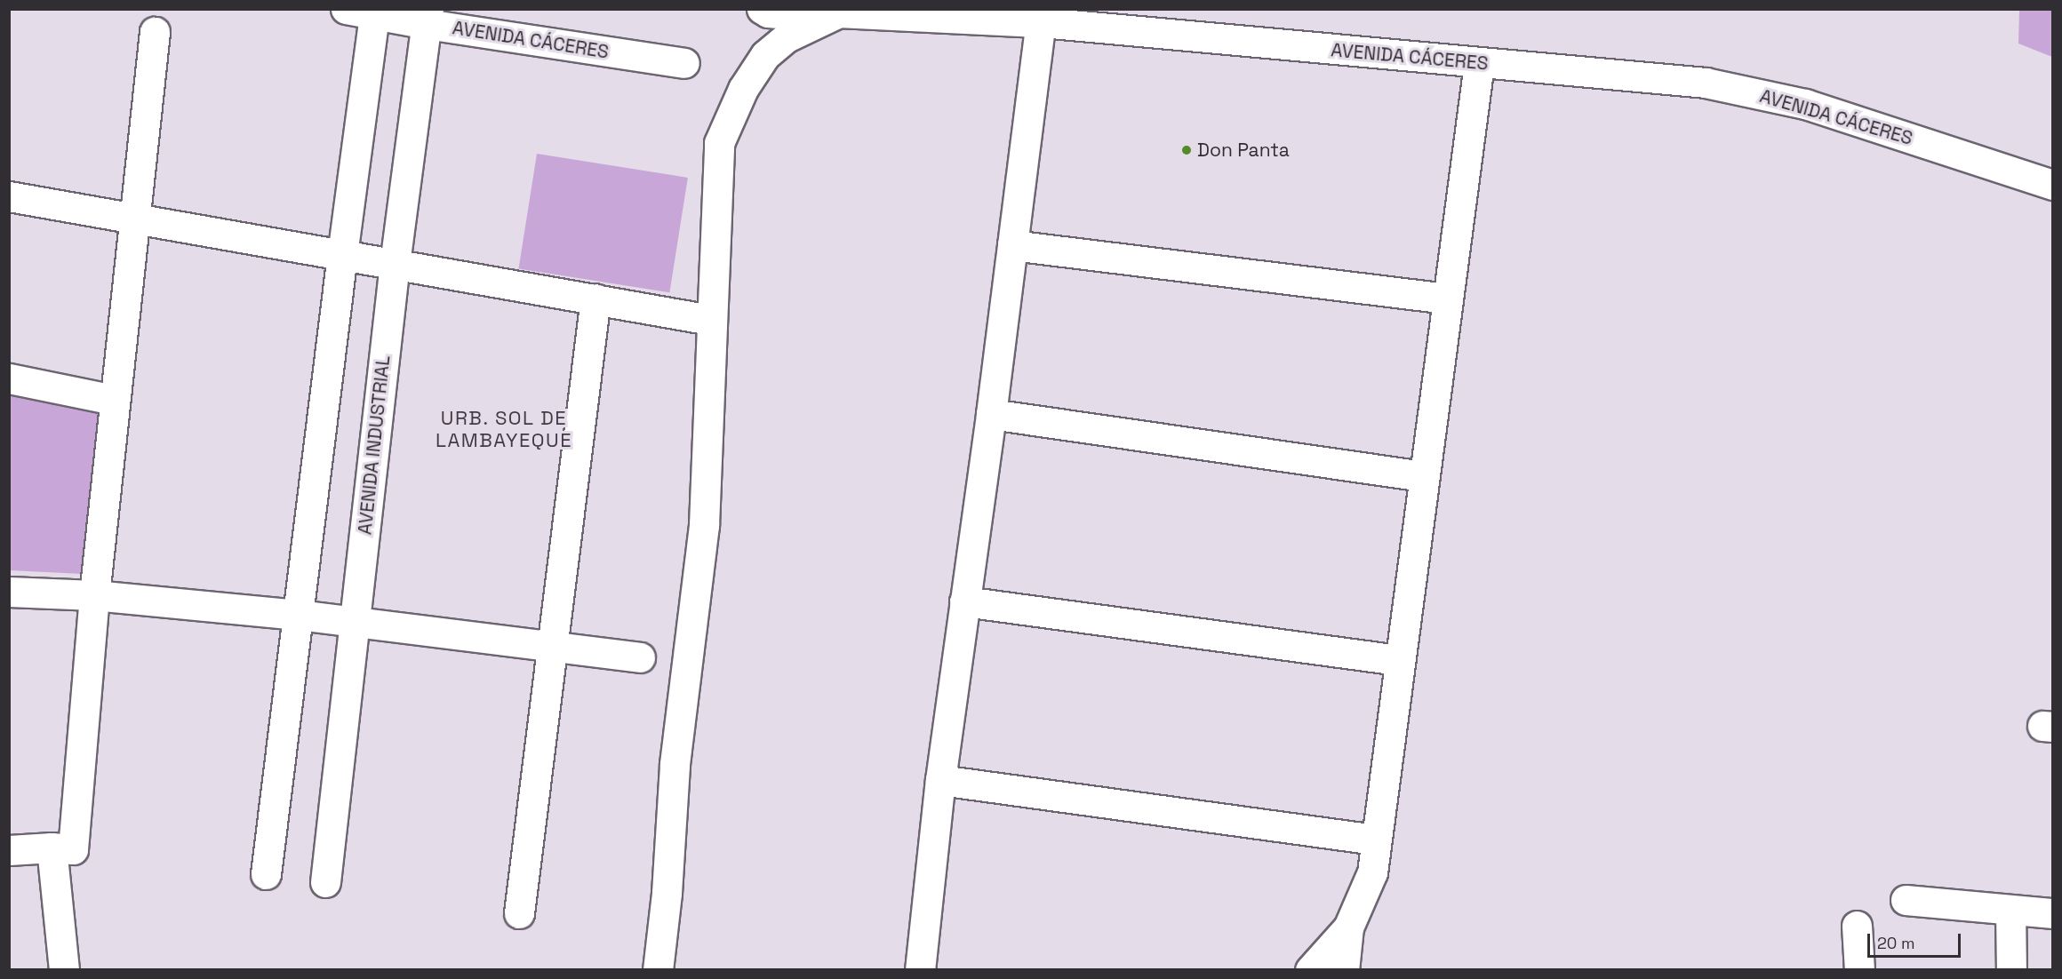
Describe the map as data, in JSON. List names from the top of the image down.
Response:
{
  "streets": {
    "street": ["AVENIDA CÁCERES", "AVENIDA INDUSTRIAL"]
  },
  "crossings": [
    ["AVENIDA CÁCERES", "AVENIDA INDUSTRIAL"]
  ],
  "districts": ["URB. SOL DE LAMBAYEQUE"],
  "places": ["Don Panta"],
  "scale_bar": "20 m"
}
